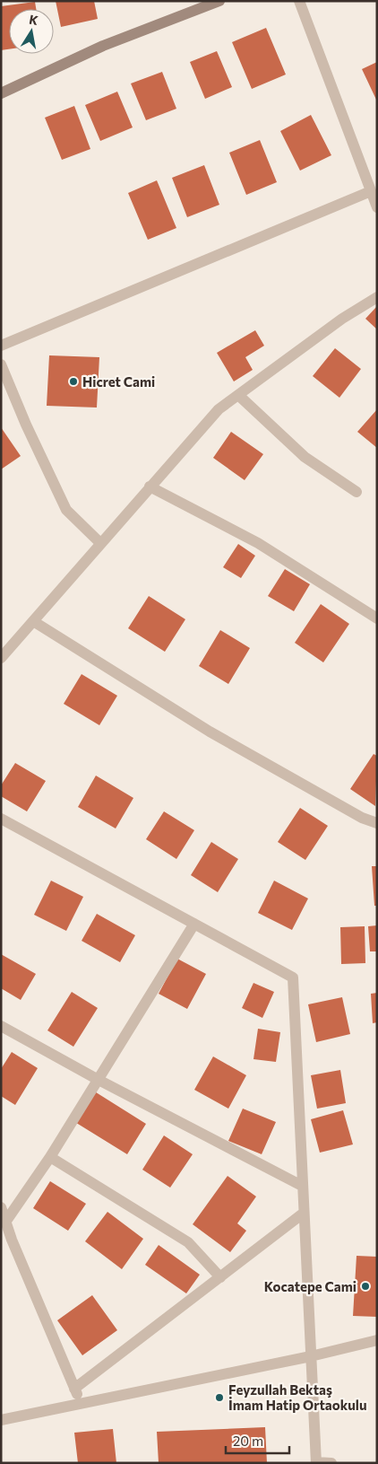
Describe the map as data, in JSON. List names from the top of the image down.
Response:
{
  "places": ["Hicret Cami", "Kocatepe Cami", "Feyzullah Bektaş İmam Hatip Ortaokulu"],
  "scale_bar": "20 m",
  "north": "top"
}
